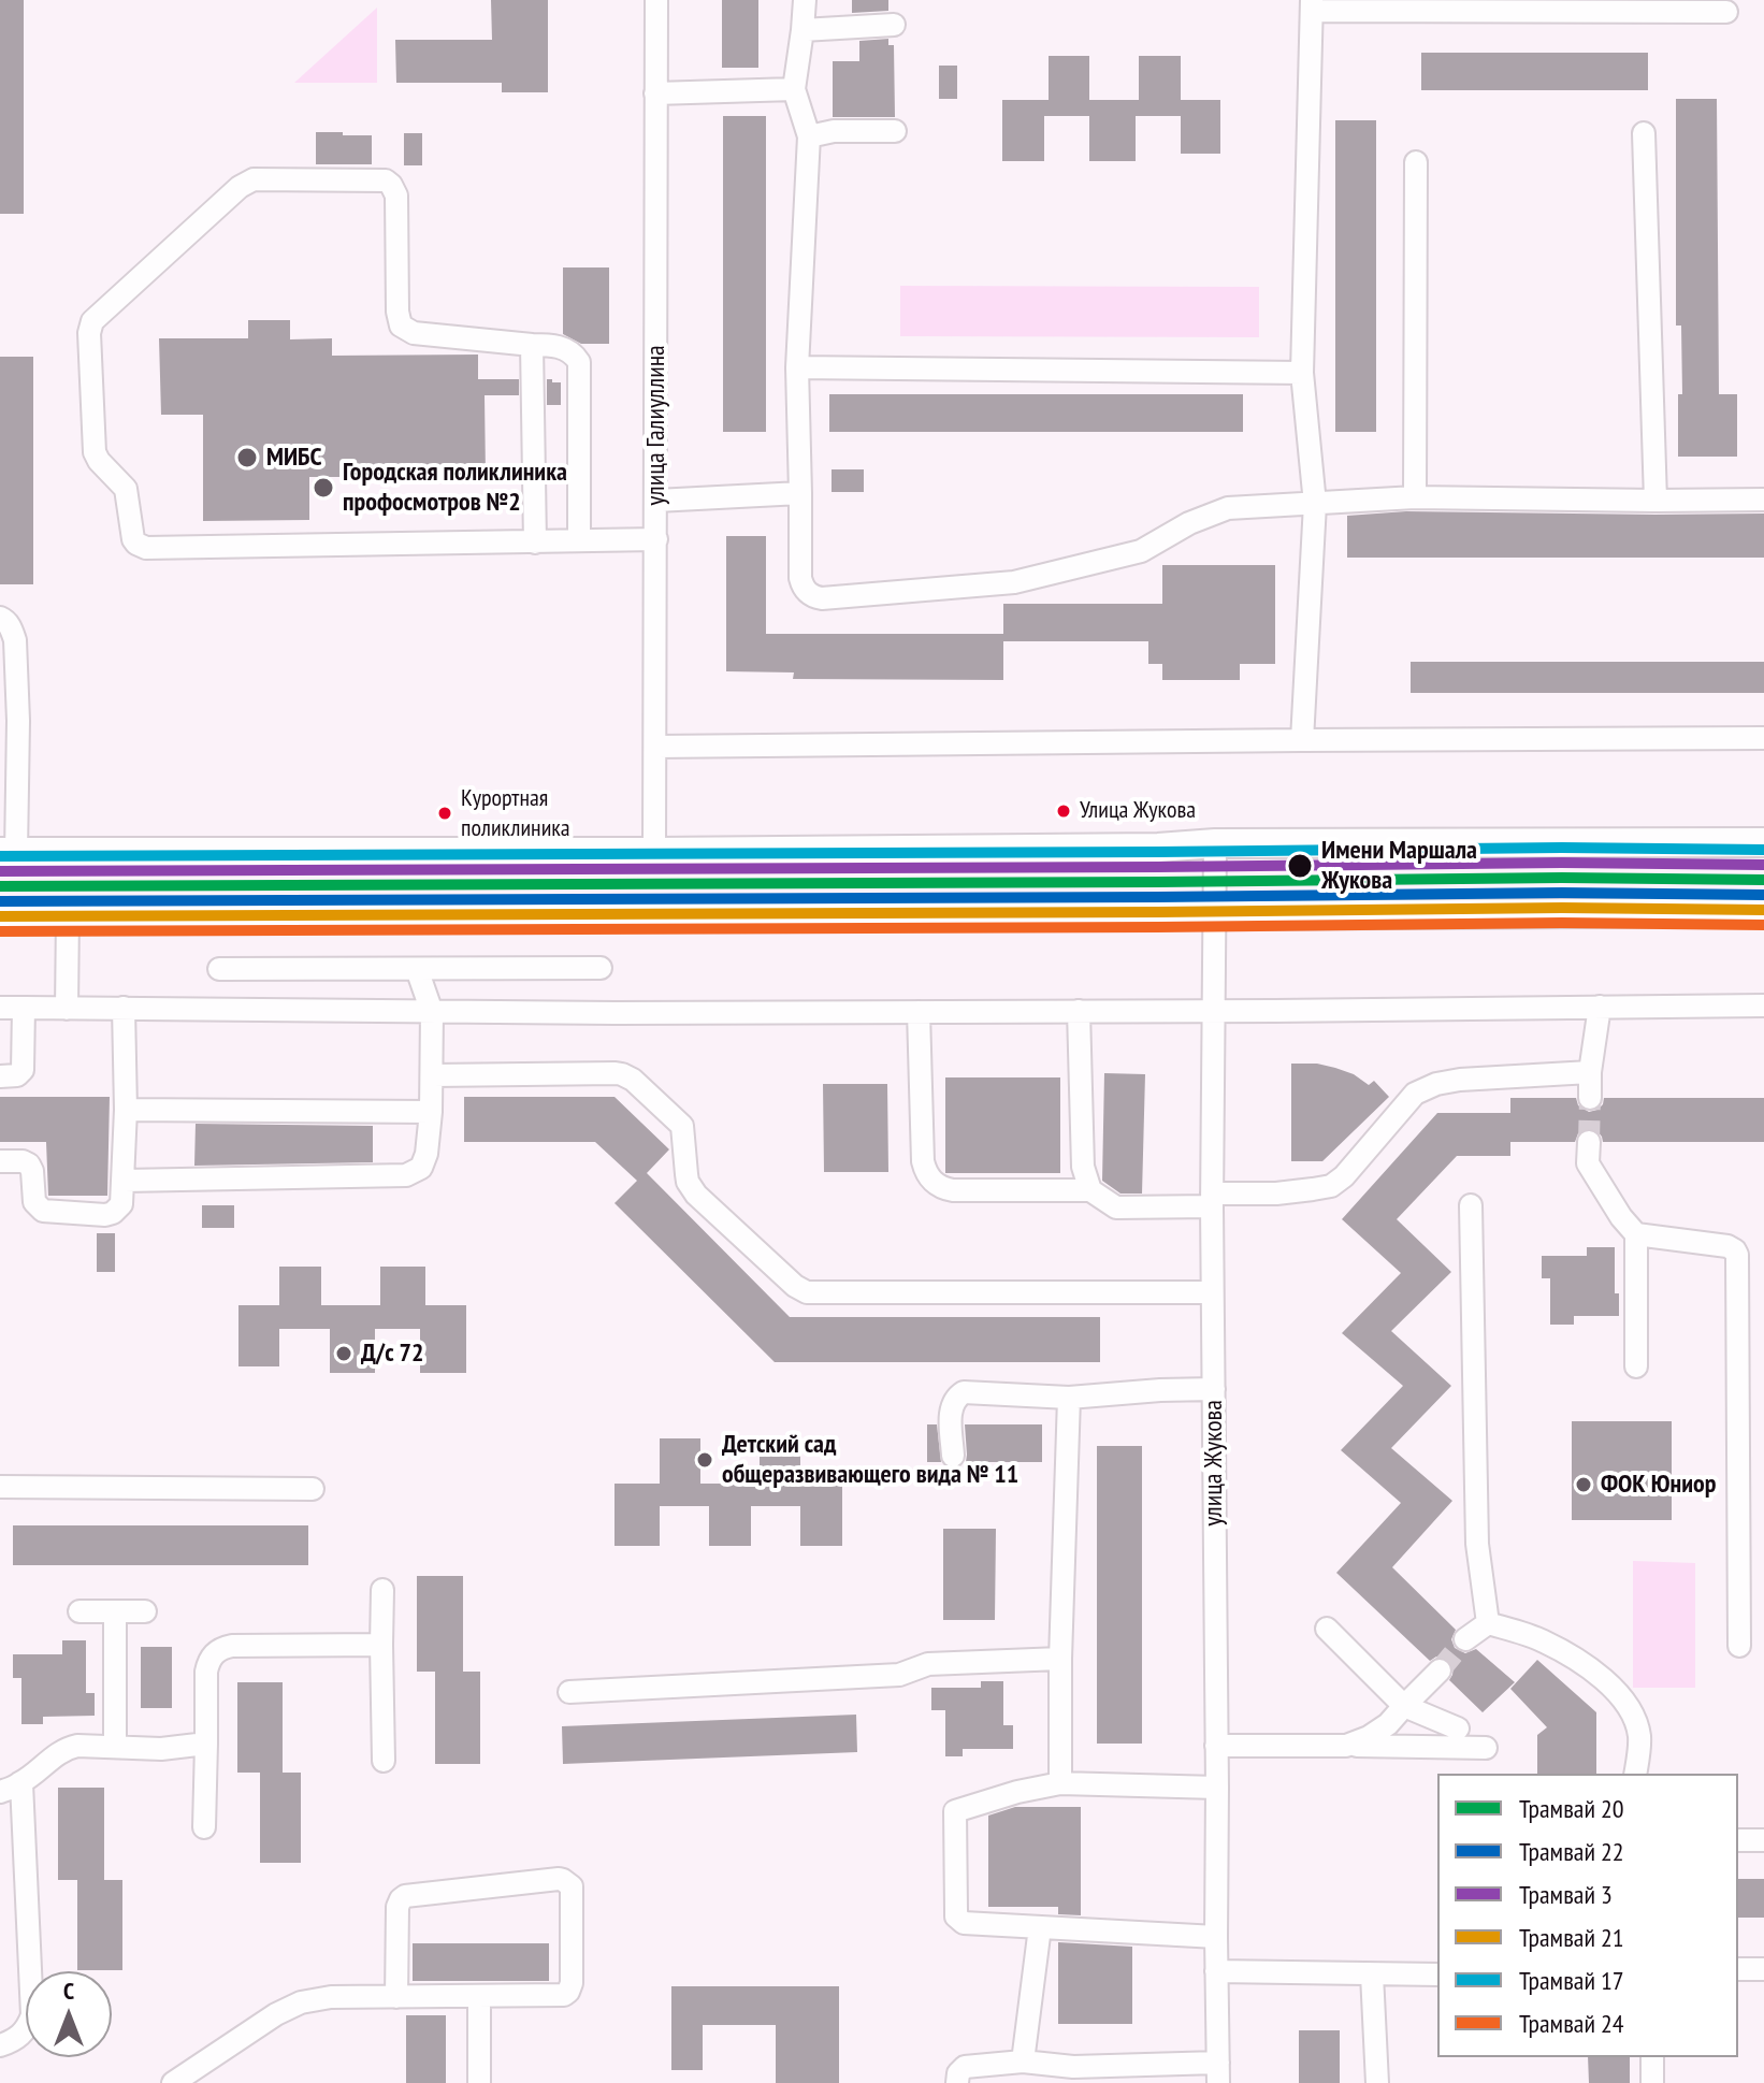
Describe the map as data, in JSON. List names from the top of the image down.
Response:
{
  "streets": {
    "street": ["улица Галиуллина", "улица Жукова"]
  },
  "places": [
    "МИБС",
    "Городская поликлиника профосмотров №2",
    "Улица Жукова",
    "Курортная поликлиника",
    "Имени Маршала Жукова",
    "Д/с 72",
    "Детский сад общеразвивающего вида № 11",
    "ФОК Юниор"
  ],
  "lines": [
    "tram line 17",
    "tram line 3",
    "tram line 20",
    "tram line 22",
    "tram line 21",
    "tram line 24"
  ],
  "legend": [
    "Трамвай 20",
    "Трамвай 22",
    "Трамвай 3",
    "Трамвай 21",
    "Трамвай 17",
    "Трамвай 24"
  ],
  "north": "top"
}
